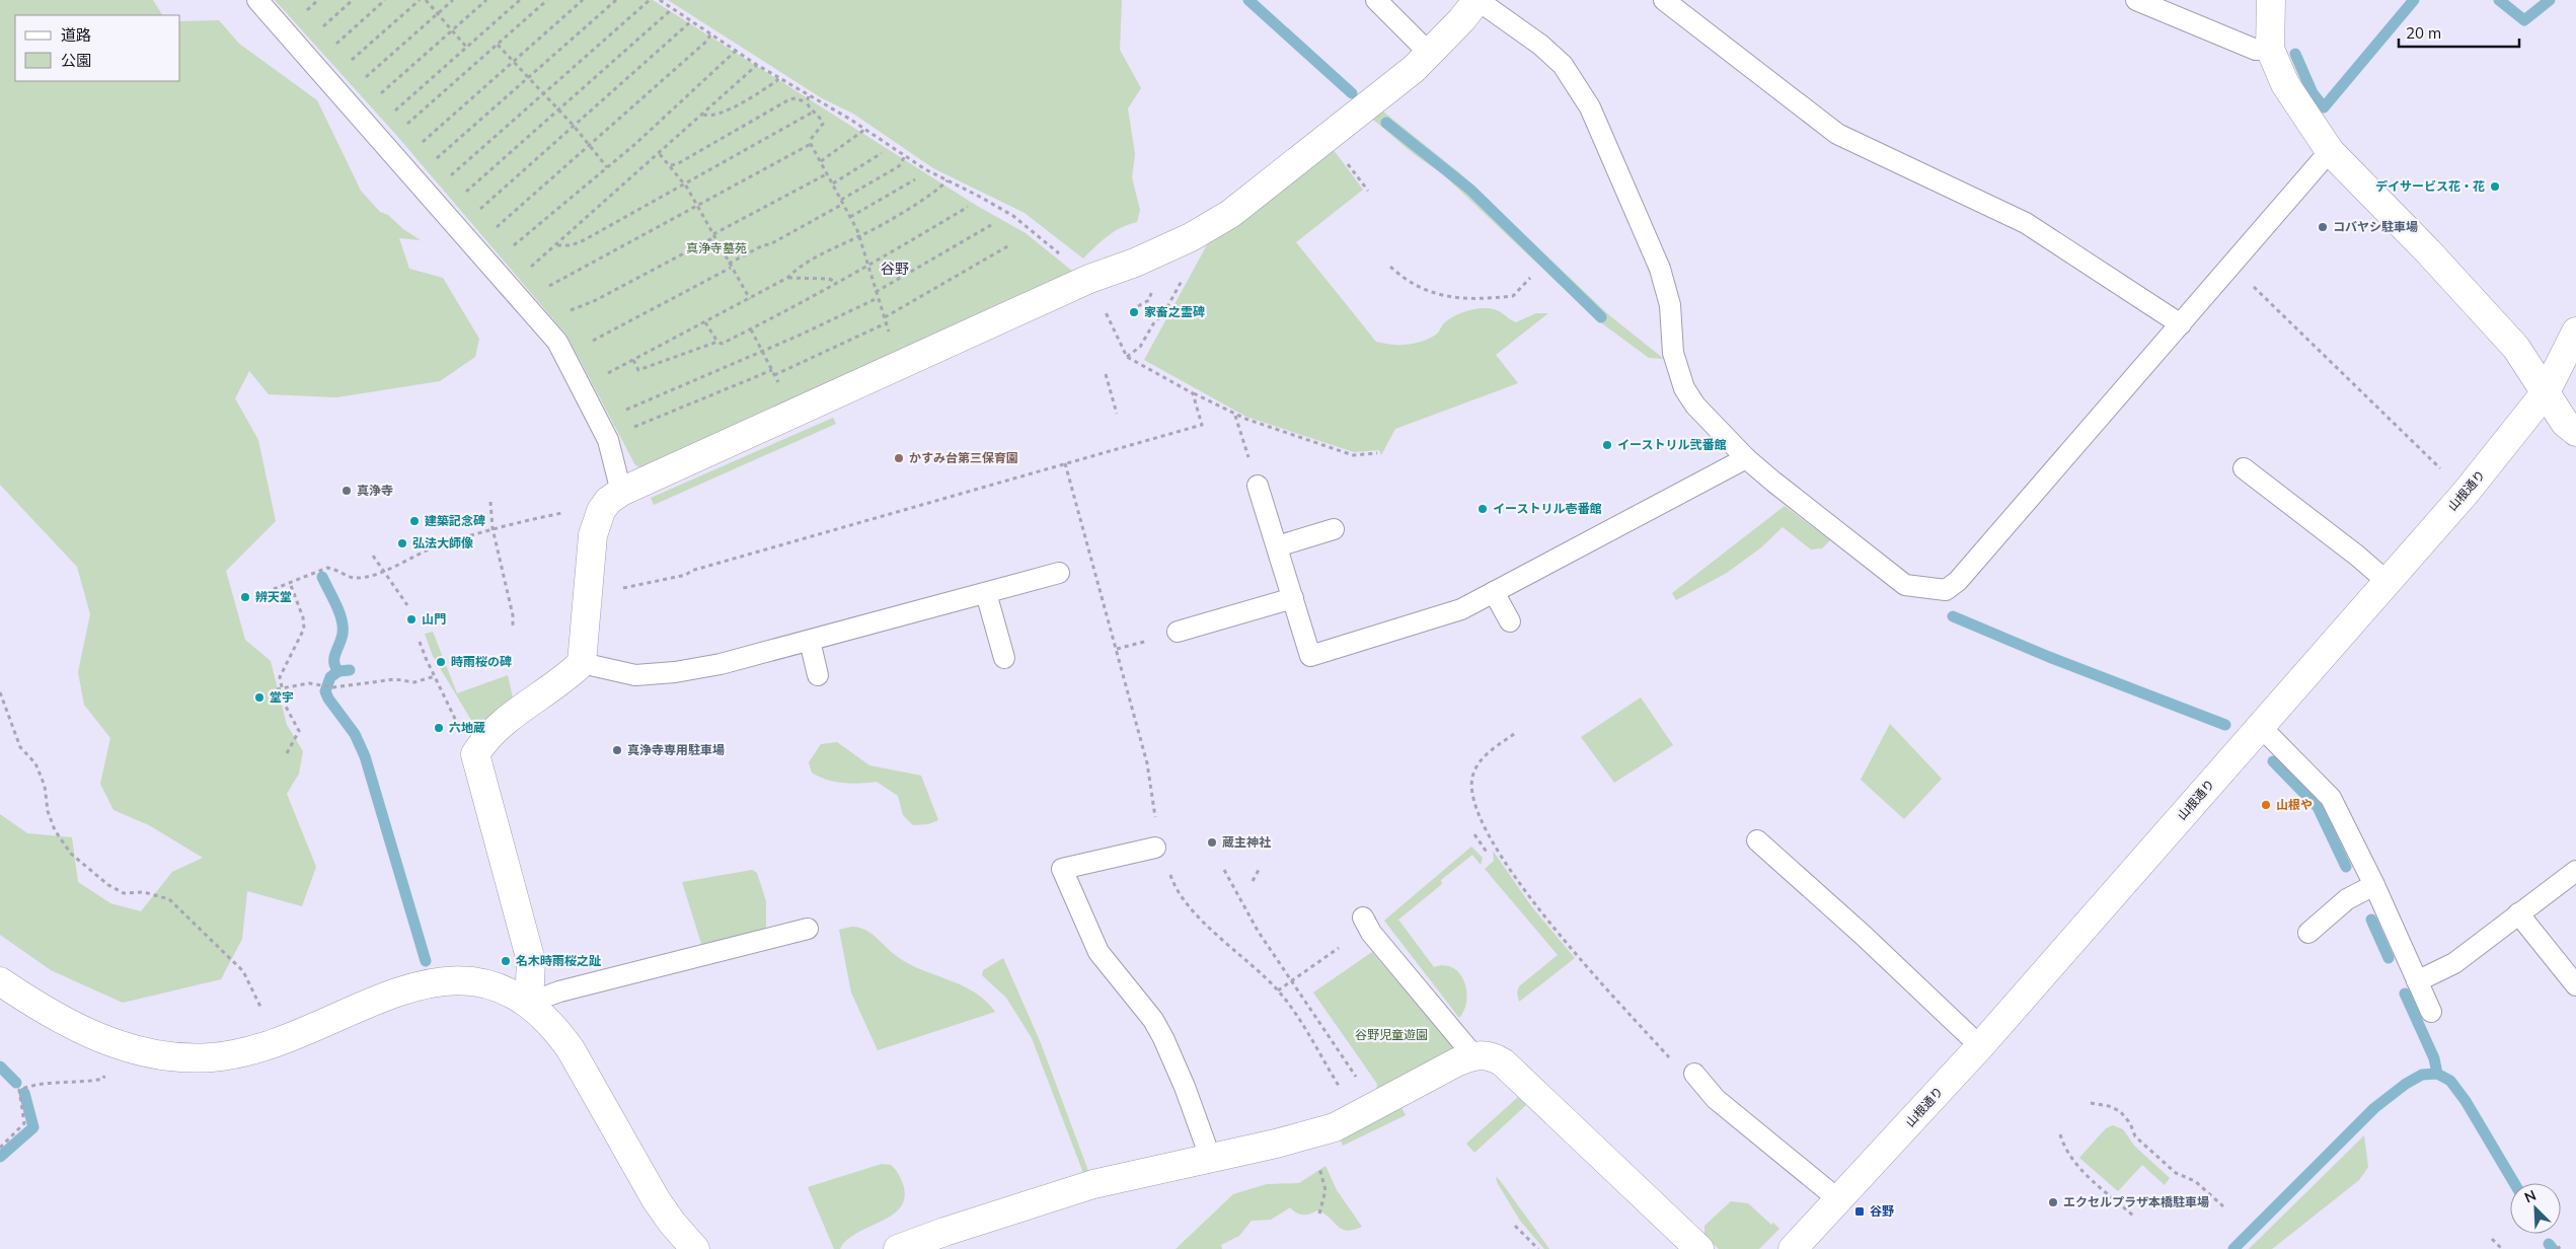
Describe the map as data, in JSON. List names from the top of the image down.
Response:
{
  "streets": {
    "street": ["山根通り"]
  },
  "districts": ["谷野"],
  "parks": ["真浄寺墓苑", "谷野児童遊園"],
  "places": {
    "other": [
      "デイサービス花・花",
      "コバヤシ駐車場",
      "家畜之霊碑",
      "イーストリル弐番館",
      "かすみ台第三保育園",
      "真浄寺",
      "イーストリル壱番館",
      "建築記念碑",
      "弘法大師像",
      "辨天堂",
      "山門",
      "時雨桜の碑",
      "堂宇",
      "六地蔵",
      "真浄寺専用駐車場",
      "山根や",
      "蔵主神社",
      "名木時雨桜之趾",
      "エクセルプラザ本橋駐車場"
    ],
    "transit": ["谷野"]
  },
  "legend": ["道路", "公園"],
  "scale_bar": "20 m",
  "north": "top left"
}
